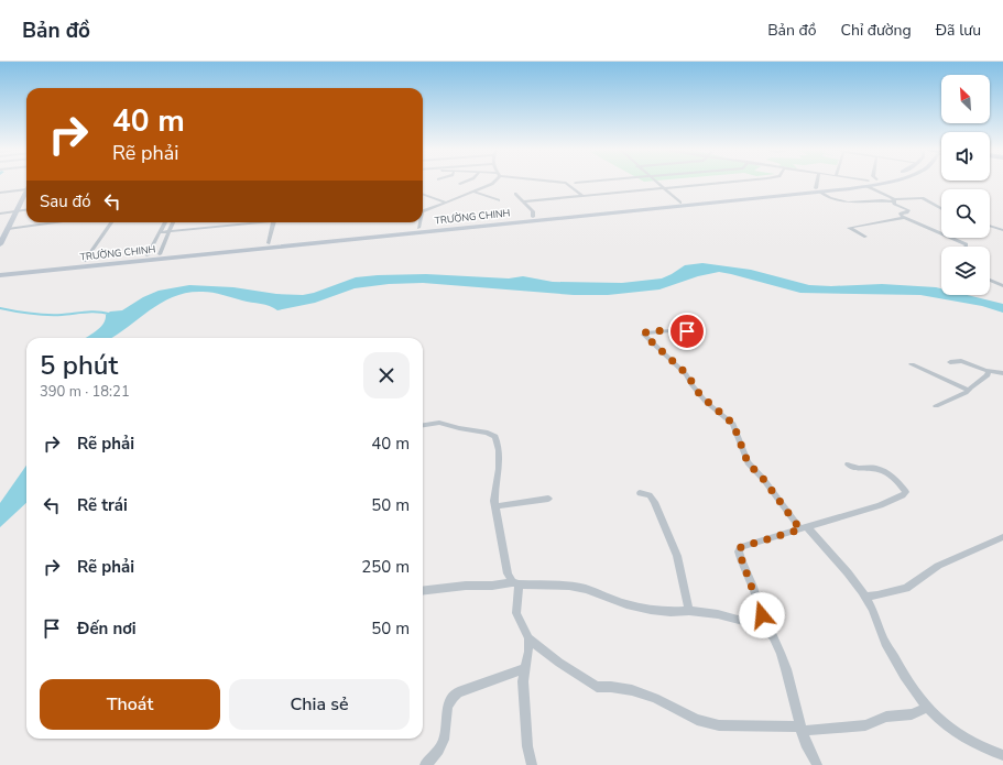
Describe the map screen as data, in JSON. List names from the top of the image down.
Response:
{
  "streets": {
    "street": ["TRƯỜNG CHINH"]
  },
  "north": "top left",
  "page": {
    "header": "Bản đồ",
    "nav": ["Bản đồ", "Chỉ đường", "Đã lưu"],
    "turn": ["40 m", "Rẽ phải"],
    "then": "Sau đó",
    "heading": ["5 phút", "390 m · 18:21"],
    "list": [
      {
        "name": "Rẽ phải",
        "value": "40 m"
      },
      {
        "name": "Rẽ trái",
        "value": "50 m"
      },
      {
        "name": "Rẽ phải",
        "value": "250 m"
      },
      {
        "name": "Đến nơi",
        "value": "50 m"
      }
    ],
    "buttons": ["Thoát", "Chia sẻ"]
  }
}
